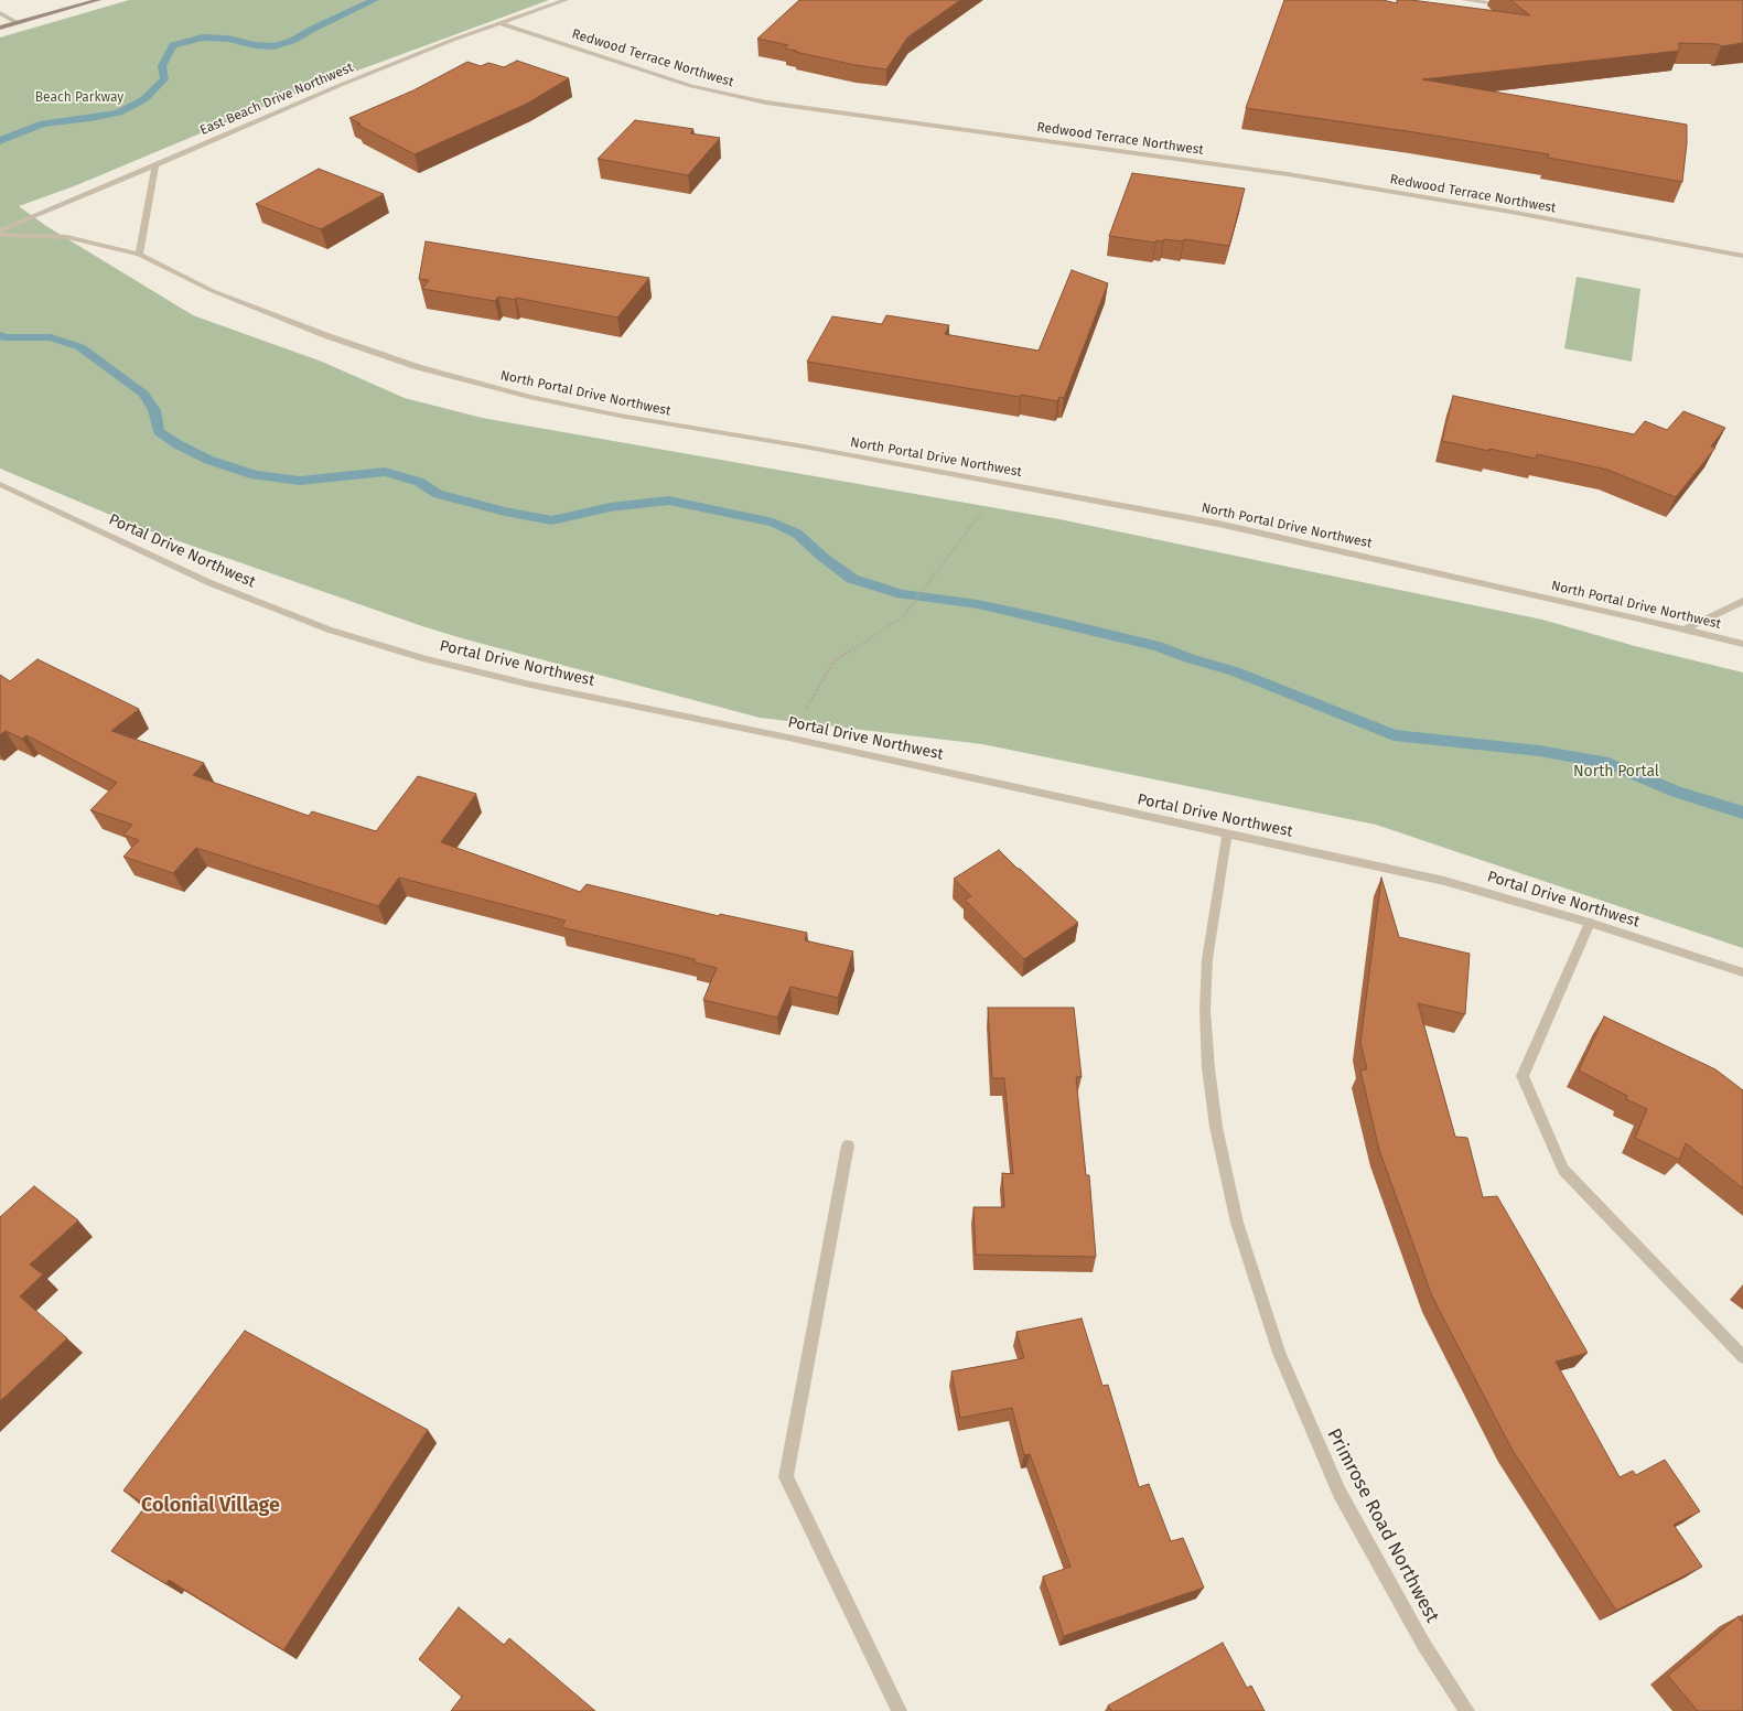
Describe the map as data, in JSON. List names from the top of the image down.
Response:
{
  "streets": {
    "street": [
      "Redwood Terrace Northwest",
      "East Beach Drive Northwest",
      "North Portal Drive Northwest",
      "Portal Drive Northwest",
      "Primrose Road Northwest"
    ]
  },
  "crossings": [
    ["Redwood Terrace Northwest", "East Beach Drive Northwest"],
    ["Portal Drive Northwest", "Primrose Road Northwest"]
  ],
  "districts": ["Colonial Village"],
  "parks": ["Beach Parkway", "North Portal"]
}
